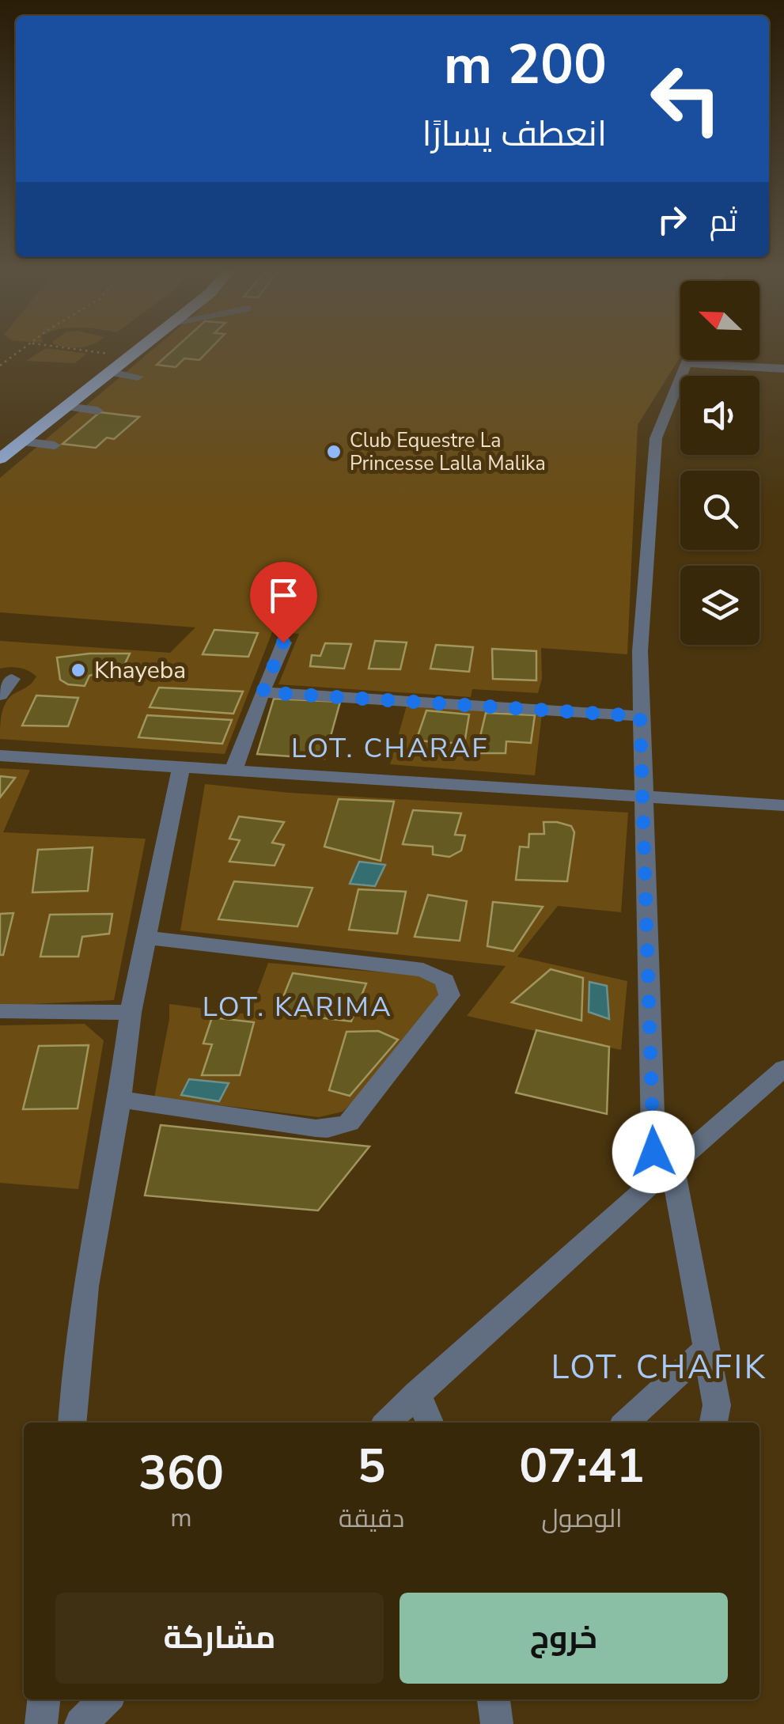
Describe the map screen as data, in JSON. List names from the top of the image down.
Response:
{
  "districts": ["LOT. CHARAF", "LOT. KARIMA", "LOT. CHAFIK"],
  "places": ["Club Equestre La Princesse Lalla Malika", "Khayeba"],
  "north": "top left",
  "page": {
    "turn": ["200 m", "انعطف يسارًا"],
    "then": "ثم",
    "eta": [
      "07:41",
      "الوصول",
      "5",
      "دقيقة",
      "360",
      "m"
    ],
    "buttons": ["خروج", "مشاركة"]
  }
}
